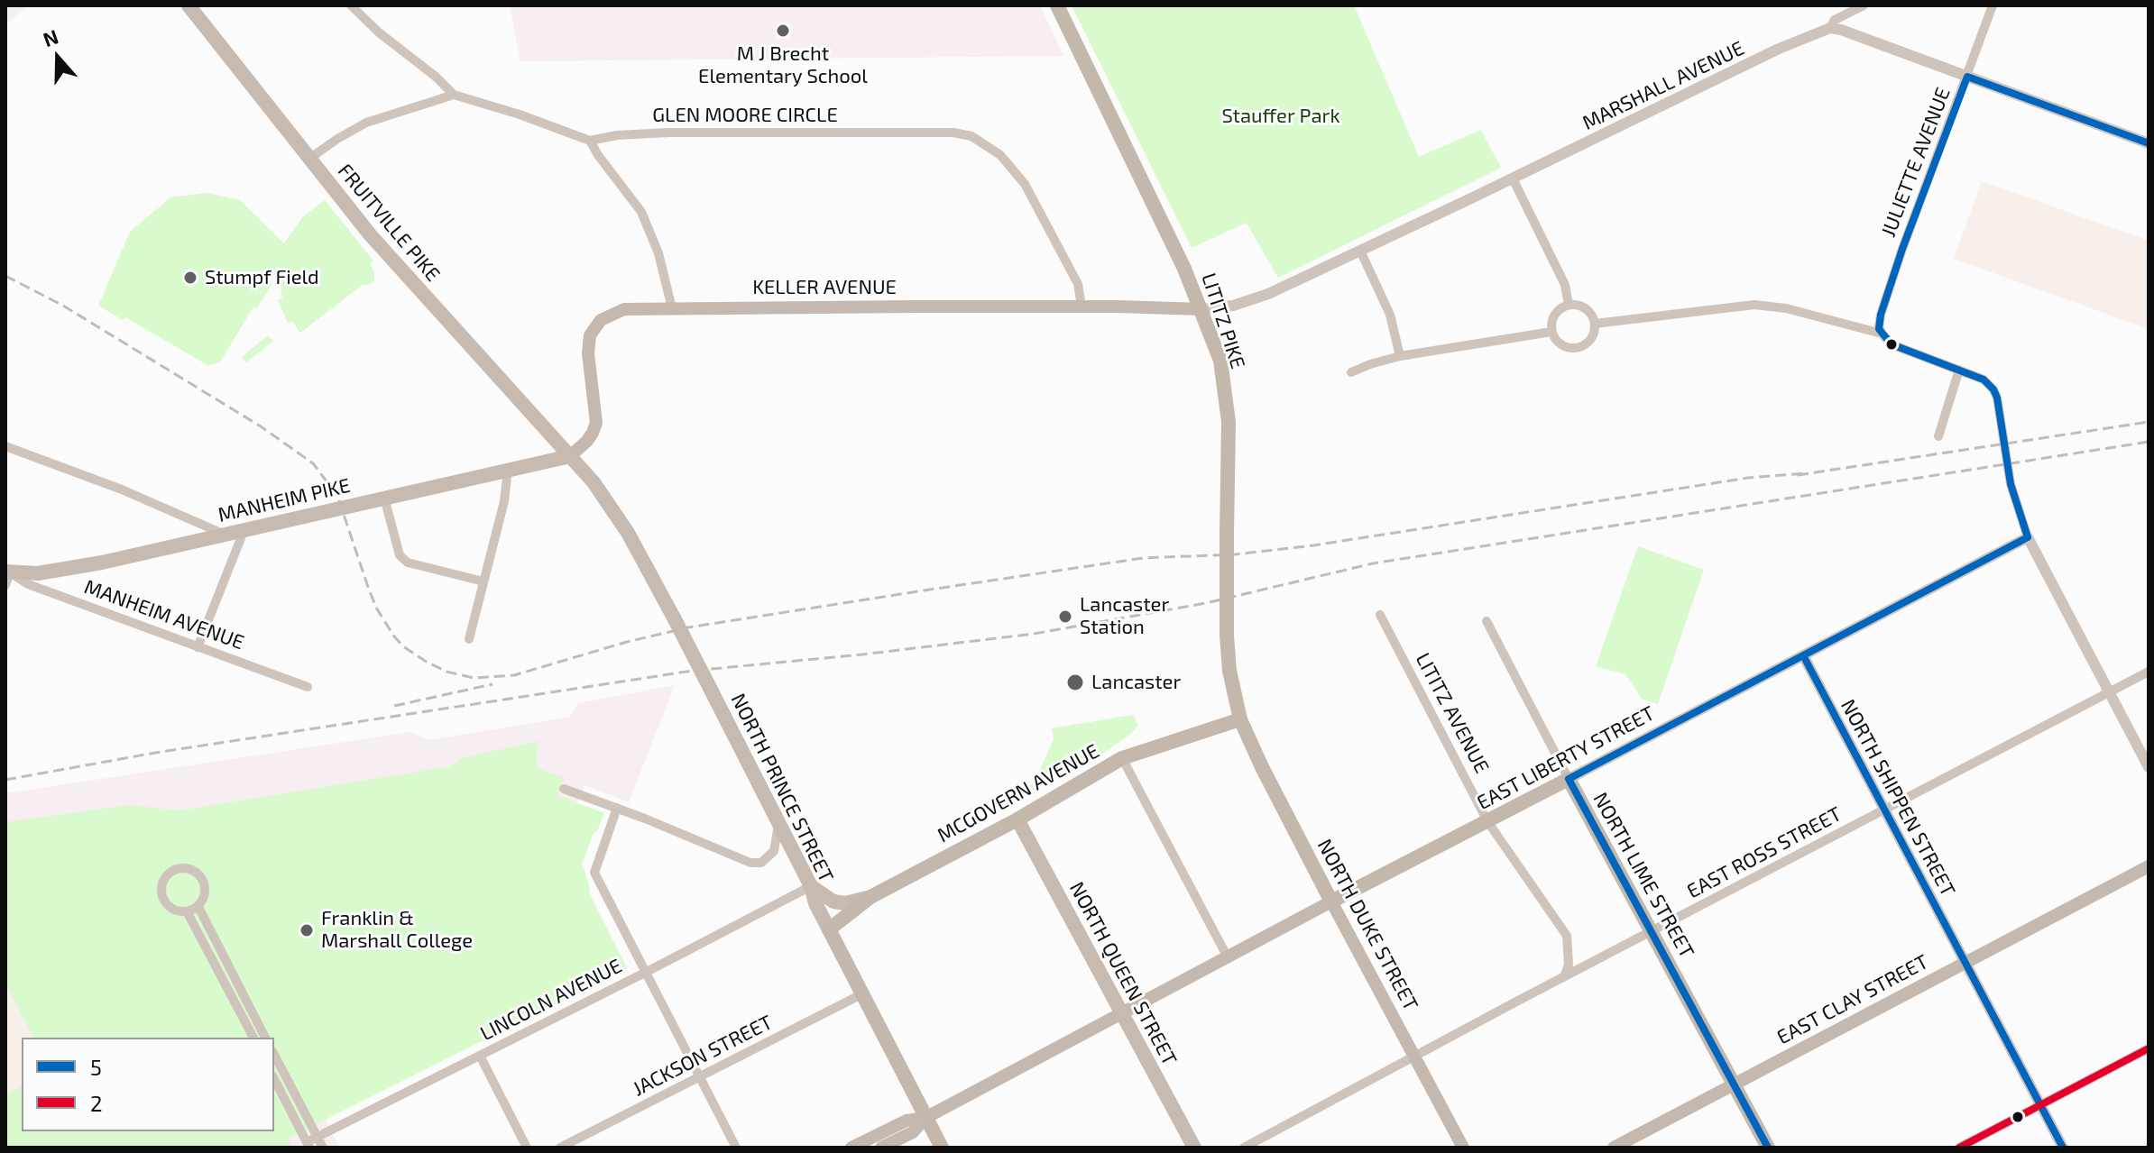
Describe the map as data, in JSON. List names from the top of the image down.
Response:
{
  "streets": {
    "highway": [
      "LITITZ PIKE",
      "EAST LIBERTY STREET",
      "NORTH PRINCE STREET",
      "MCGOVERN AVENUE",
      "NORTH LIME STREET",
      "NORTH DUKE STREET"
    ],
    "main road": [
      "FRUITVILLE PIKE",
      "KELLER AVENUE",
      "MANHEIM PIKE",
      "NORTH QUEEN STREET",
      "EAST CLAY STREET"
    ],
    "street": [
      "MARSHALL AVENUE",
      "GLEN MOORE CIRCLE",
      "JULIETTE AVENUE",
      "MANHEIM AVENUE",
      "LITITZ AVENUE",
      "NORTH SHIPPEN STREET",
      "EAST ROSS STREET",
      "LINCOLN AVENUE",
      "JACKSON STREET"
    ]
  },
  "crossings": [
    ["MARSHALL AVENUE", "KELLER AVENUE"],
    ["MARSHALL AVENUE", "LITITZ PIKE"],
    ["GLEN MOORE CIRCLE", "KELLER AVENUE"],
    ["FRUITVILLE PIKE", "KELLER AVENUE"],
    ["FRUITVILLE PIKE", "MANHEIM PIKE"],
    ["FRUITVILLE PIKE", "NORTH PRINCE STREET"],
    ["KELLER AVENUE", "LITITZ PIKE"],
    ["KELLER AVENUE", "MANHEIM PIKE"],
    ["KELLER AVENUE", "NORTH PRINCE STREET"],
    ["LITITZ PIKE", "MCGOVERN AVENUE"],
    ["LITITZ PIKE", "NORTH DUKE STREET"],
    ["MANHEIM PIKE", "MANHEIM AVENUE"],
    ["MANHEIM PIKE", "NORTH PRINCE STREET"],
    ["LITITZ AVENUE", "EAST LIBERTY STREET"],
    ["LITITZ AVENUE", "EAST ROSS STREET"],
    ["EAST LIBERTY STREET", "NORTH PRINCE STREET"],
    ["EAST LIBERTY STREET", "NORTH SHIPPEN STREET"],
    ["EAST LIBERTY STREET", "NORTH LIME STREET"],
    ["EAST LIBERTY STREET", "NORTH DUKE STREET"],
    ["EAST LIBERTY STREET", "NORTH QUEEN STREET"],
    ["NORTH PRINCE STREET", "MCGOVERN AVENUE"],
    ["NORTH PRINCE STREET", "LINCOLN AVENUE"],
    ["NORTH PRINCE STREET", "JACKSON STREET"],
    ["MCGOVERN AVENUE", "NORTH DUKE STREET"],
    ["MCGOVERN AVENUE", "NORTH QUEEN STREET"],
    ["NORTH SHIPPEN STREET", "EAST ROSS STREET"],
    ["NORTH SHIPPEN STREET", "EAST CLAY STREET"],
    ["EAST ROSS STREET", "NORTH LIME STREET"],
    ["EAST ROSS STREET", "NORTH DUKE STREET"],
    ["NORTH LIME STREET", "EAST CLAY STREET"]
  ],
  "parks": ["Stauffer Park"],
  "places": [
    "M J Brecht Elementary School",
    "Stumpf Field",
    "Lancaster Station",
    "Lancaster",
    "Franklin & Marshall College"
  ],
  "lines": ["transit line 5", "transit line 2"],
  "legend": ["5", "2"],
  "north": "top"
}
